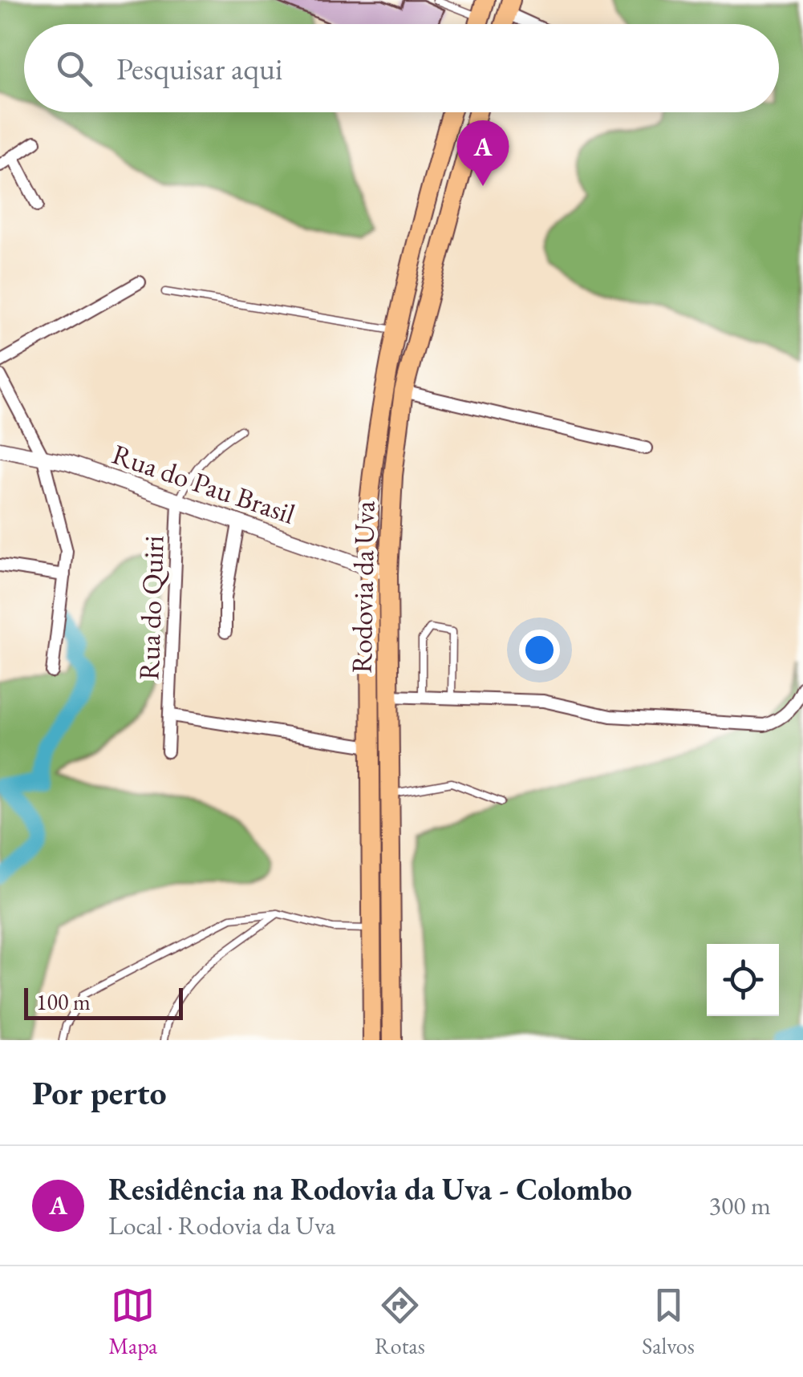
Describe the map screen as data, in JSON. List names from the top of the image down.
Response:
{
  "streets": {
    "main road": ["Rodovia da Uva"],
    "street": ["Rua do Pau Brasil", "Rua do Quiri"]
  },
  "crossings": [
    ["Rua do Pau Brasil", "Rodovia da Uva"],
    ["Rua do Pau Brasil", "Rua do Quiri"],
    ["Rodovia da Uva", "Rua do Quiri"]
  ],
  "scale_bar": "100 m",
  "page": {
    "search": "Pesquisar aqui",
    "pins": "A",
    "scale": "100 m",
    "heading": "Por perto",
    "list": [
      {
        "mark": "A",
        "name": "Residência na Rodovia da Uva - Colombo",
        "note": "Local · Rodovia da Uva",
        "value": "300 m"
      }
    ],
    "nav": ["Mapa", "Rotas", "Salvos"]
  }
}
